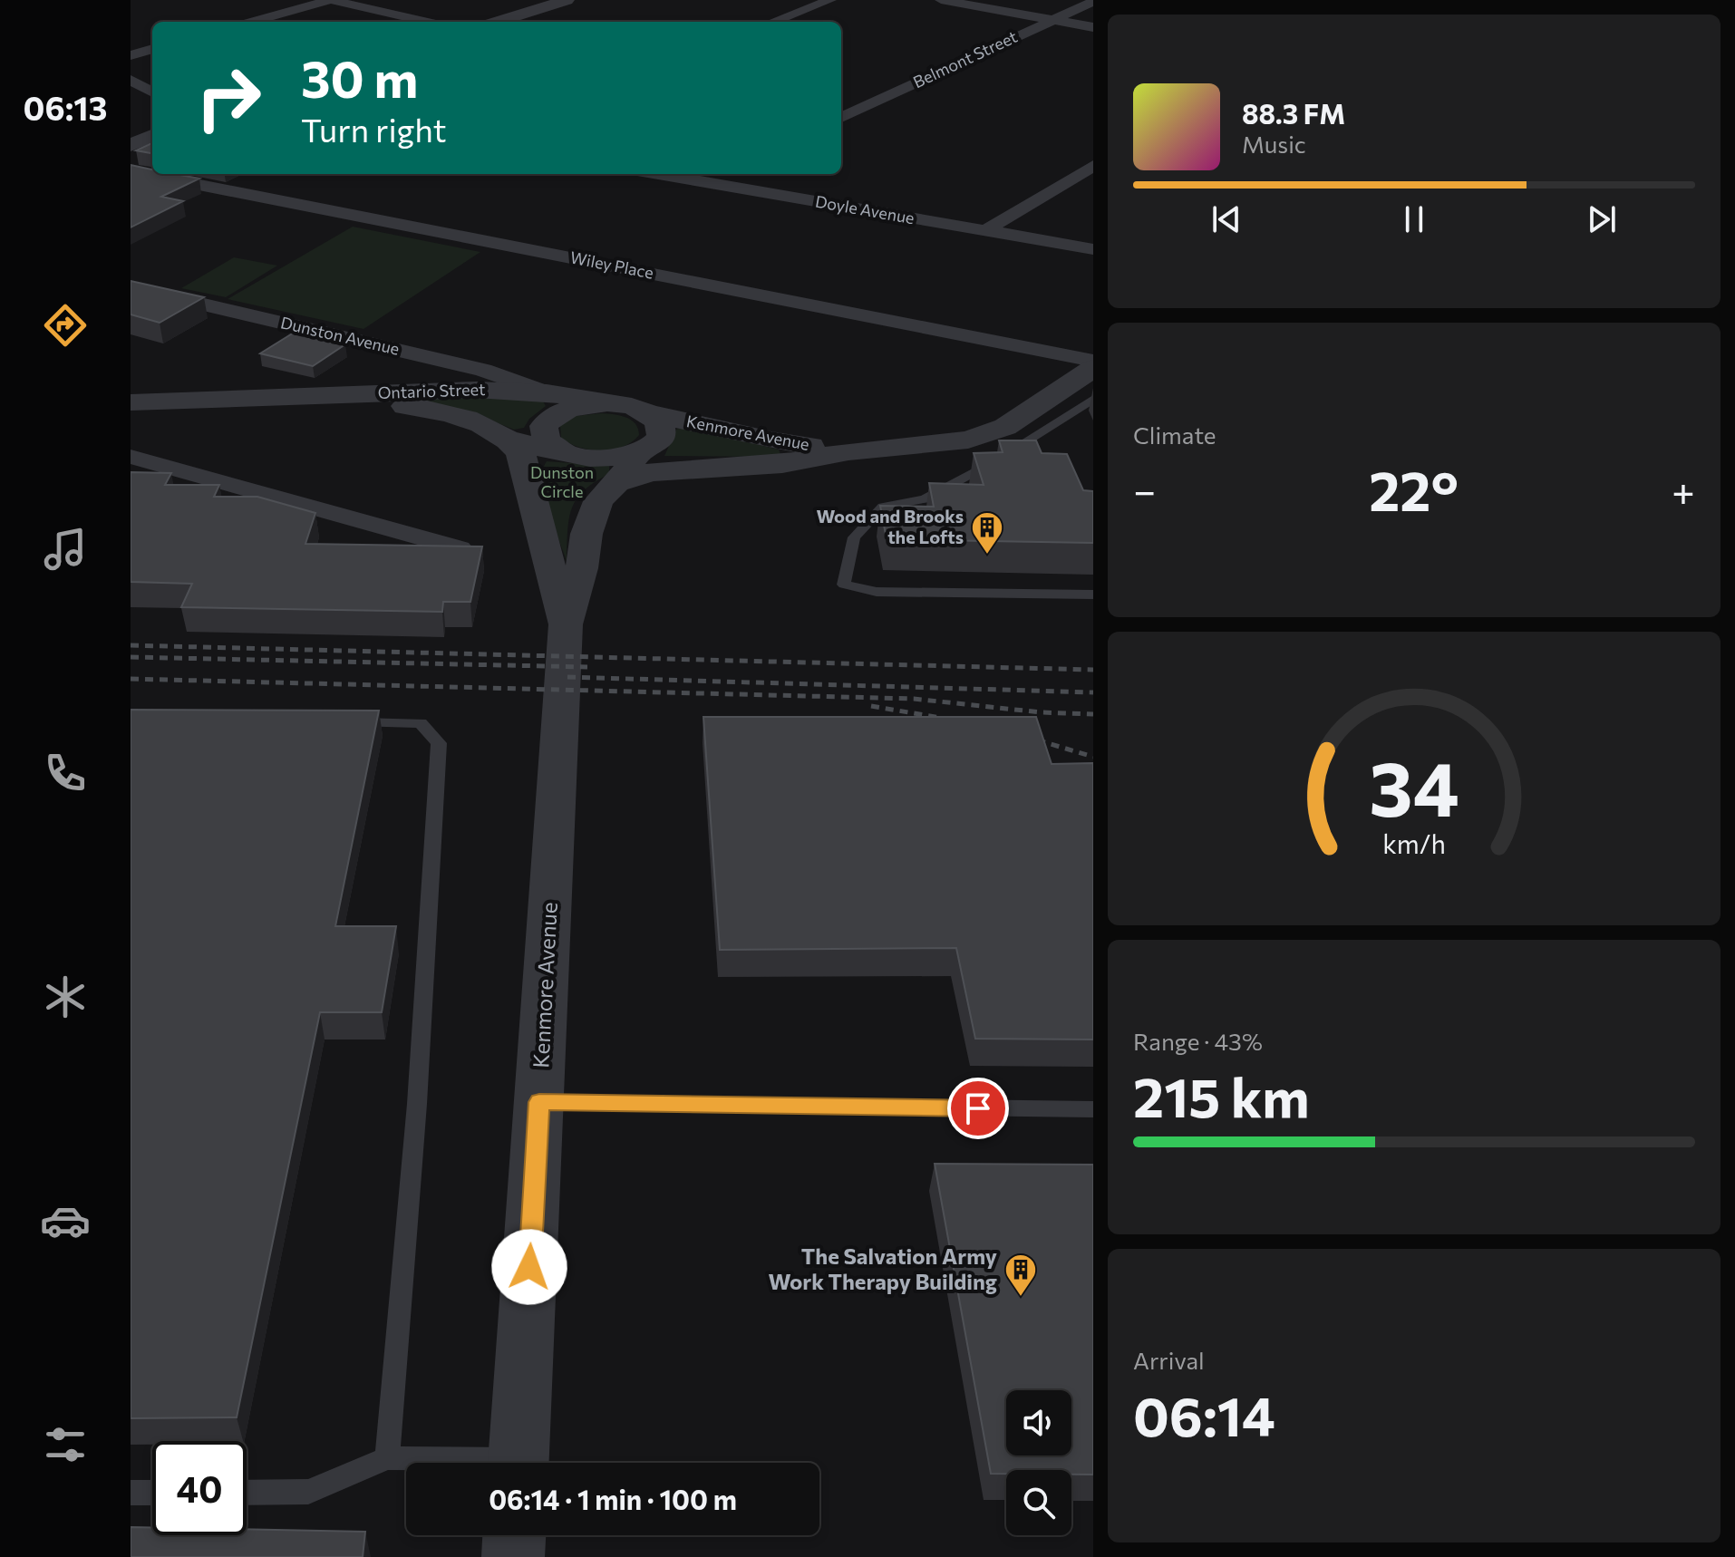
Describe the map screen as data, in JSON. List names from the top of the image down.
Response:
{
  "streets": {
    "street": [
      "Belmont Street",
      "Doyle Avenue",
      "Wiley Place",
      "Dunston Avenue",
      "Ontario Street",
      "Kenmore Avenue"
    ]
  },
  "crossings": [
    ["Dunston Avenue", "Ontario Street"],
    ["Ontario Street", "Kenmore Avenue"]
  ],
  "parks": ["Dunston Circle"],
  "places": {
    "building": ["Wood and Brooks the Lofts", "The Salvation Army Work Therapy Building"]
  },
  "page": {
    "tabs": "06:13",
    "turn": ["30 m", "Turn right"],
    "song": ["88.3 FM", "Music"],
    "tile": [
      "Climate",
      ["Range · 43%", "215 km"],
      ["Arrival", "06:14"]
    ],
    "heat": ["−", "22°", "+"],
    "limit": "40",
    "trip": "06:14 · 1 min · 100 m",
    "gauge": ["34", "km/h"]
  }
}
